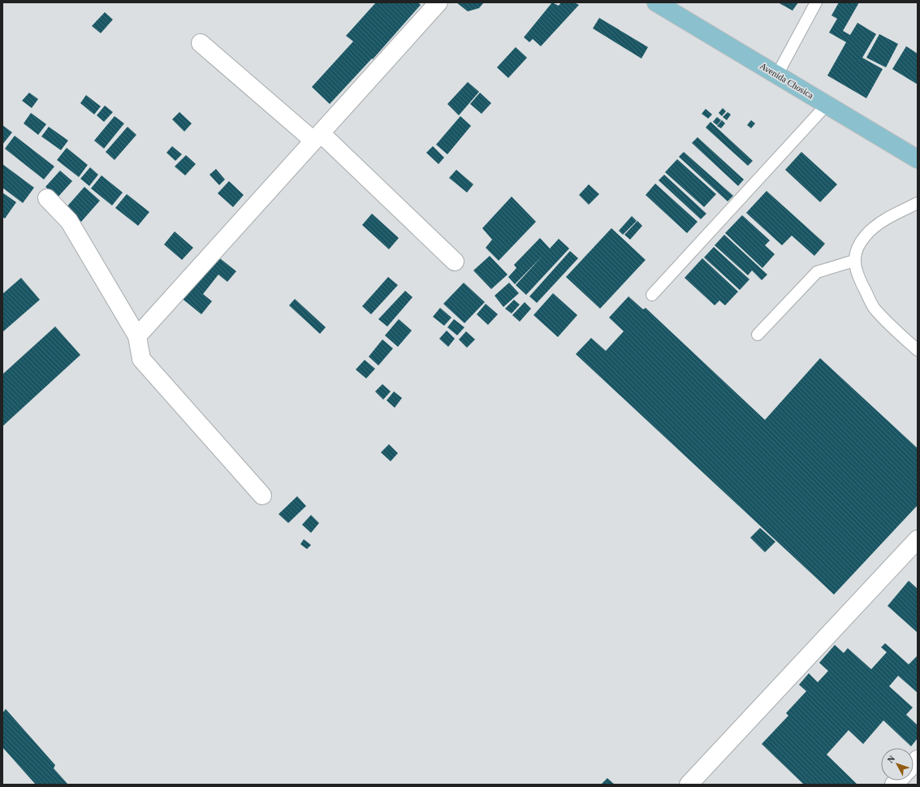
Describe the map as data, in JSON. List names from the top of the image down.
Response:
{
  "streets": {
    "main road": ["Avenida Chosica"]
  },
  "north": "top left"
}
